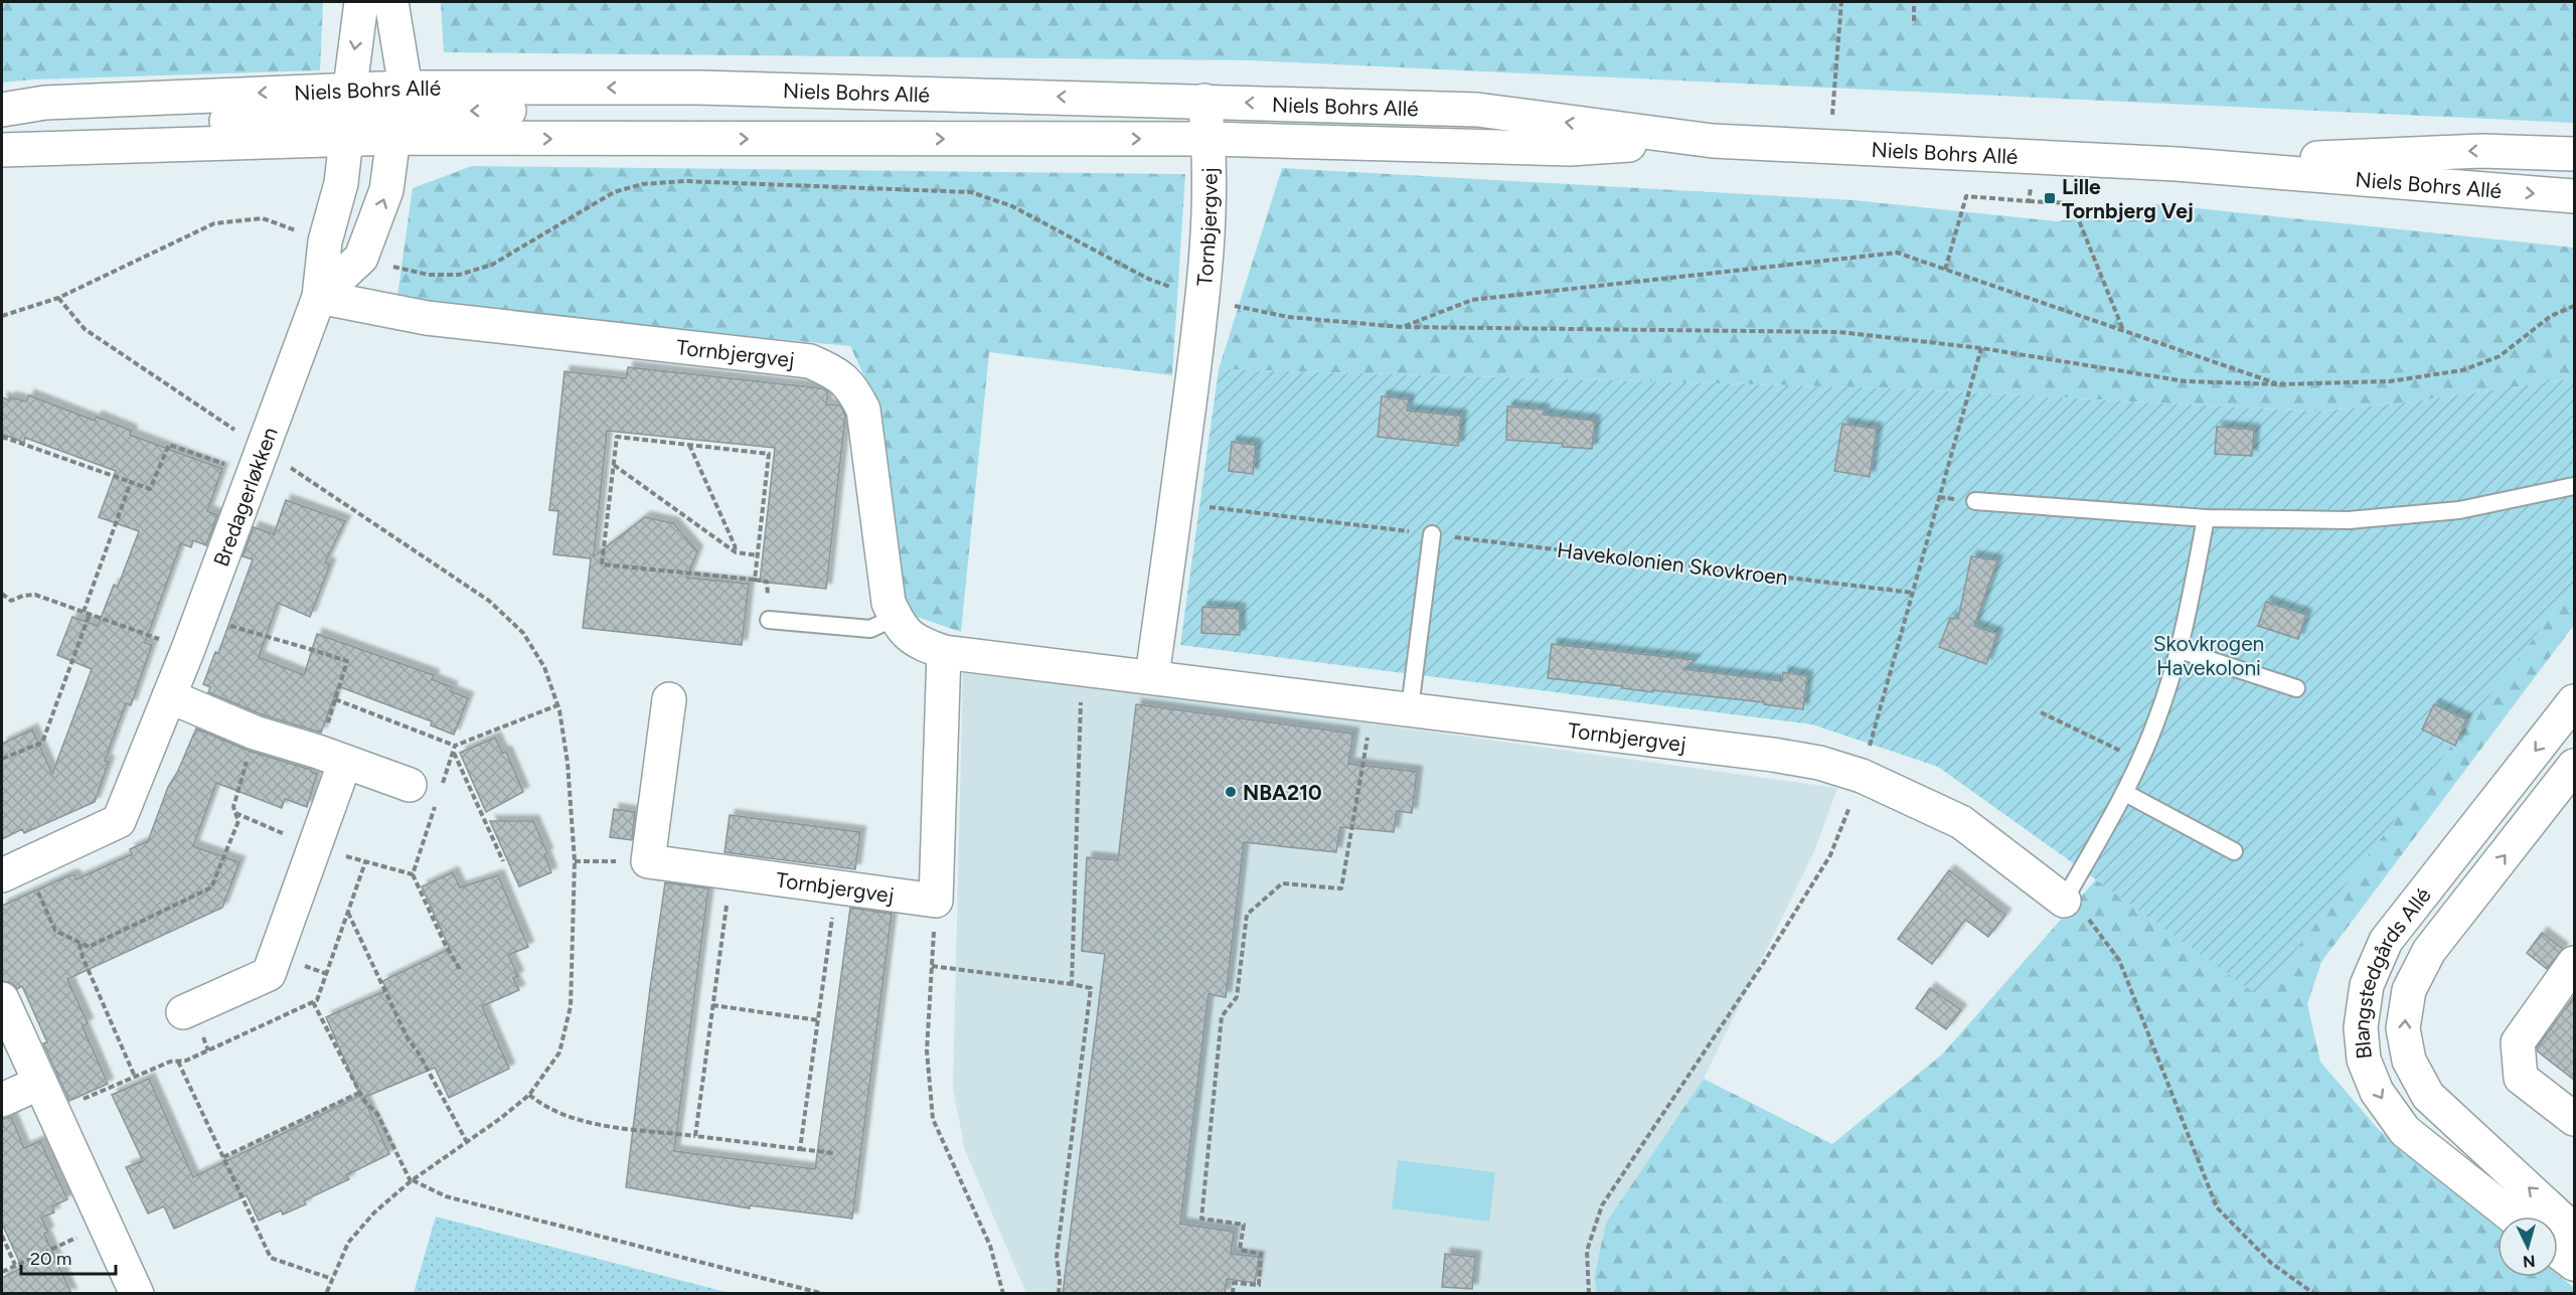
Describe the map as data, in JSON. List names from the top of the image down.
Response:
{
  "streets": {
    "street": [
      "Niels Bohrs Allé",
      "Tornbjergvej",
      "Bredagerløkken",
      "Blangstedgårds Allé"
    ],
    "path": ["Havekolonien Skovkroen"]
  },
  "crossings": [
    ["Niels Bohrs Allé", "Tornbjergvej"],
    ["Niels Bohrs Allé", "Bredagerløkken"],
    ["Tornbjergvej", "Bredagerløkken"],
    ["Tornbjergvej", "Havekolonien Skovkroen"]
  ],
  "parks": ["Skovkrogen Havekoloni"],
  "places": {
    "transit": ["Lille Tornbjerg Vej"],
    "other": ["NBA210"]
  },
  "scale_bar": "20 m",
  "north": "bottom"
}
